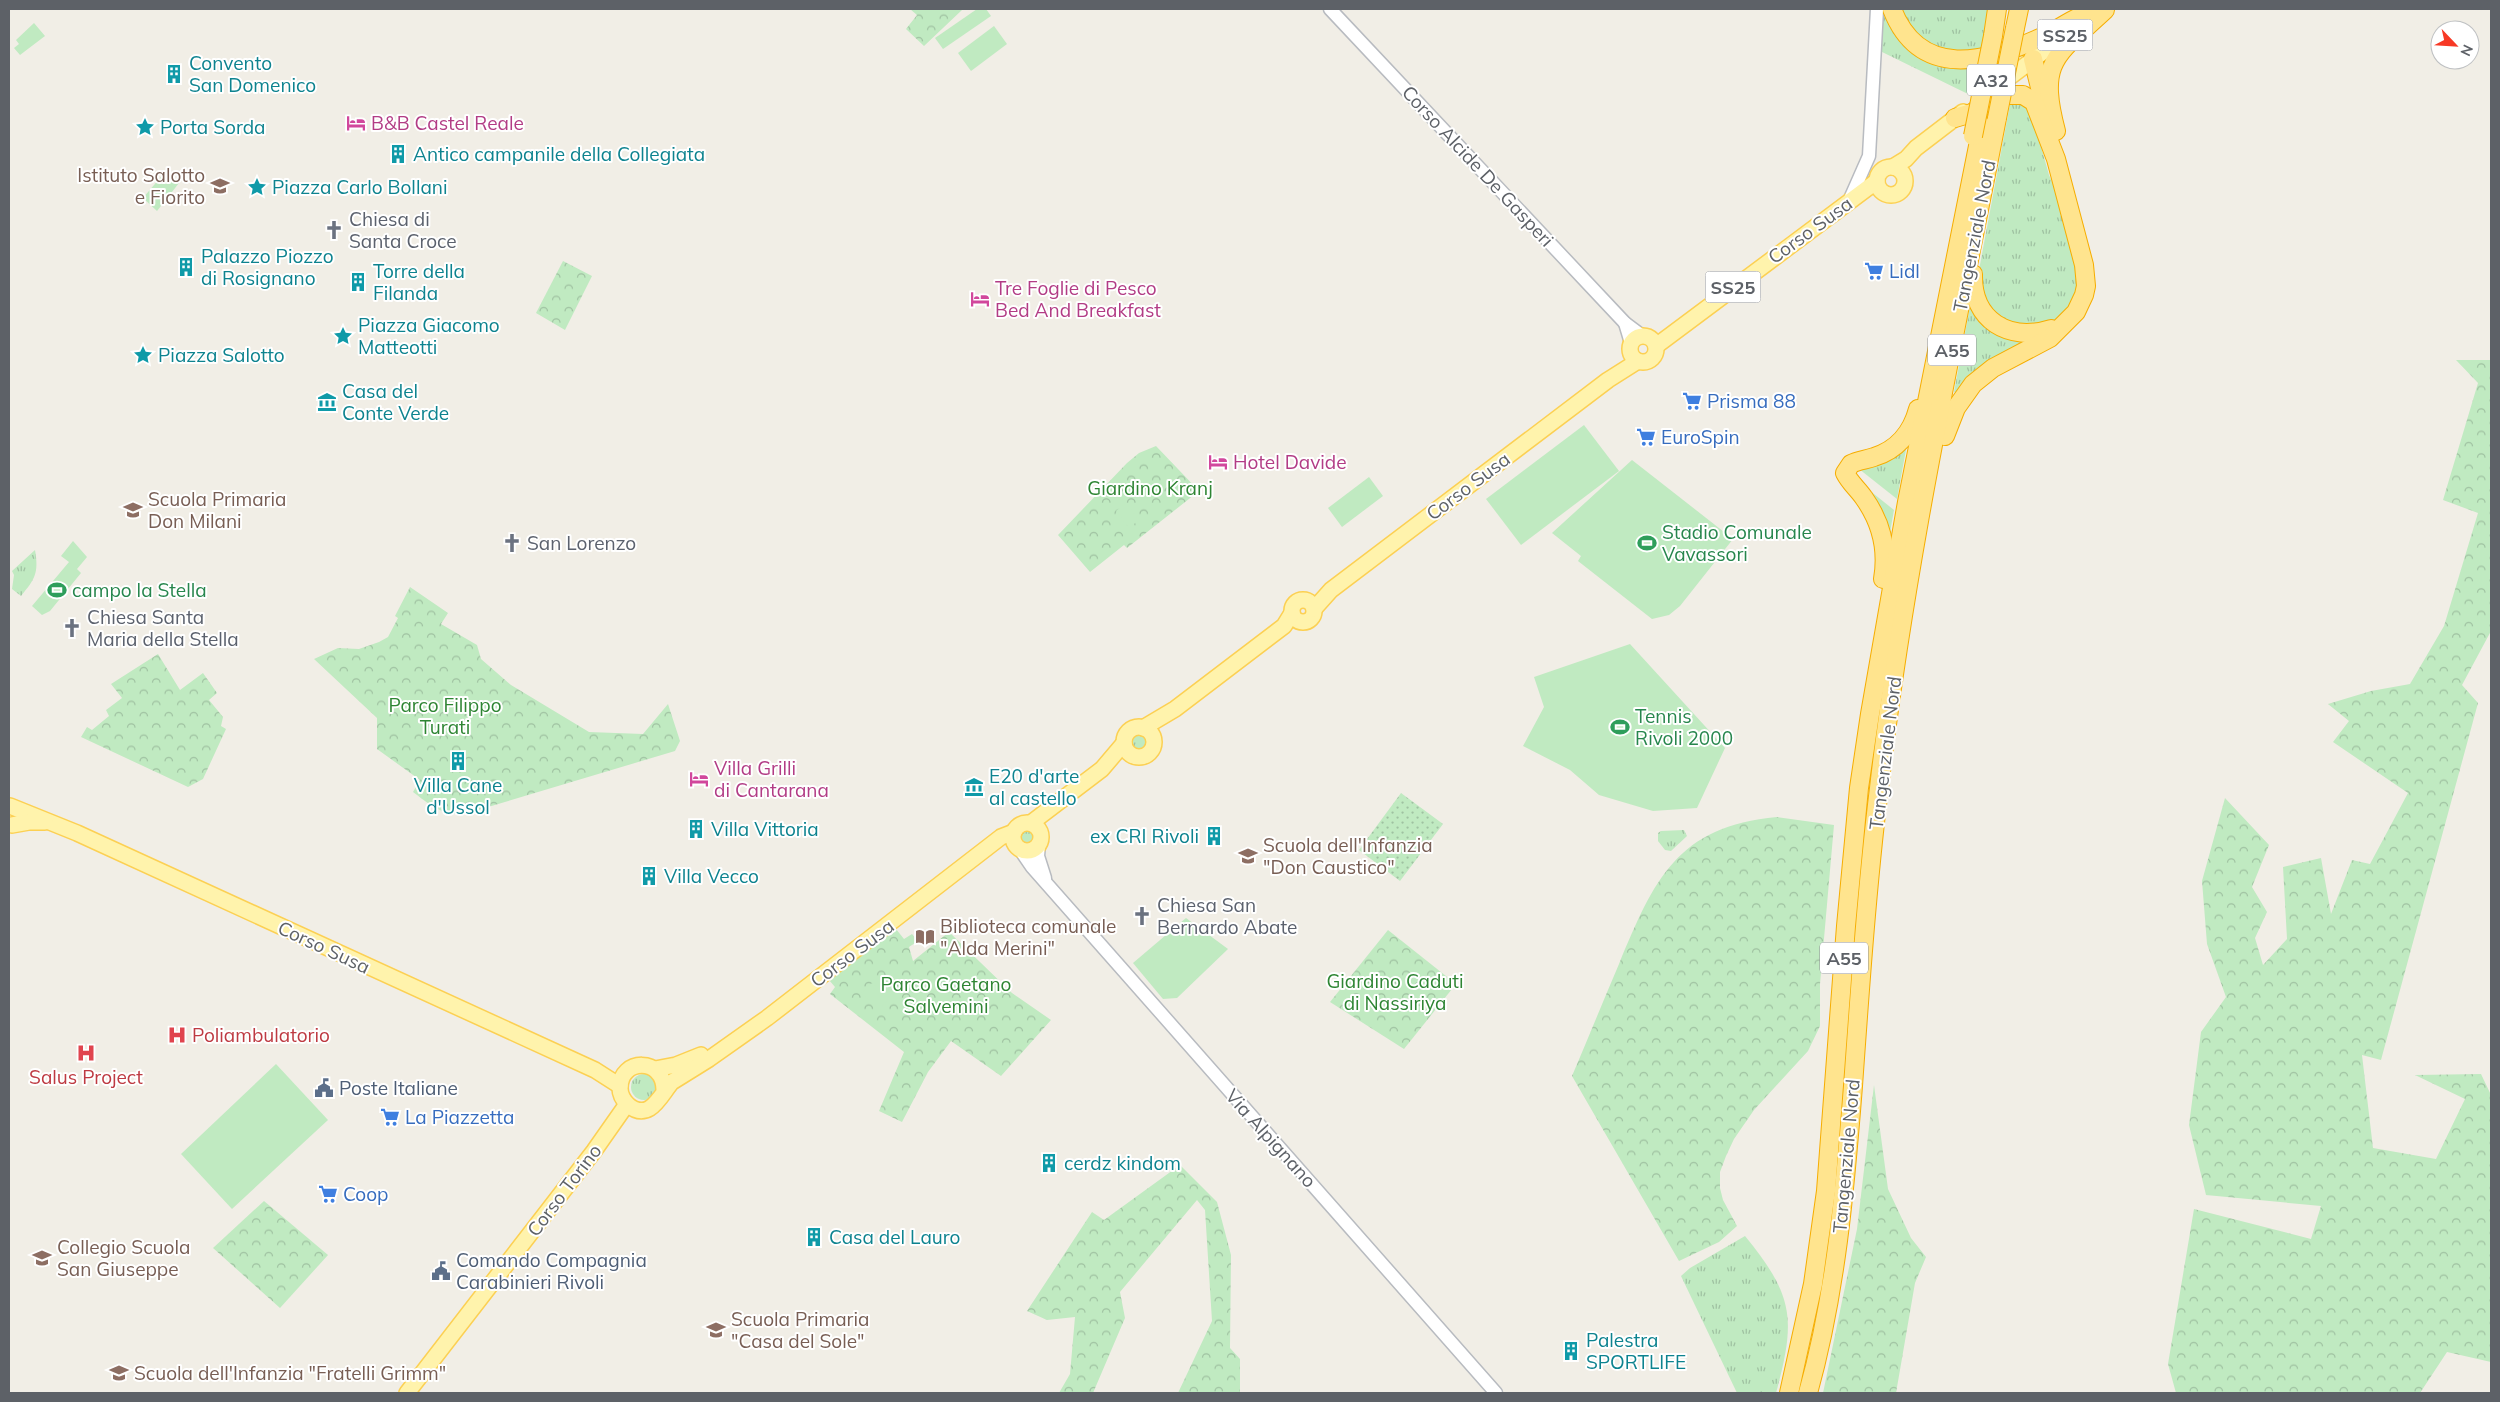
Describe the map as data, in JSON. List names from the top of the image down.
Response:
{
  "streets": {
    "highway": ["A32", "Tangenziale Nord", "A55"],
    "main road": ["SS25", "Corso Susa", "Corso Torino"],
    "street": ["Corso Alcide De Gasperi", "Via Alpignano"]
  },
  "crossings": [
    ["SS25", "Corso Susa"],
    ["A32", "Tangenziale Nord"],
    ["Corso Alcide De Gasperi", "Corso Susa"],
    ["Corso Susa", "Via Alpignano"],
    ["Corso Susa", "Corso Torino"]
  ],
  "parks": [
    "Giardino Kranj",
    "Parco Filippo Turati",
    "Giardino Caduti di Nassiriya",
    "Parco Gaetano Salvemini"
  ],
  "places": {
    "building": [
      "Convento San Domenico",
      "Antico campanile della Collegiata",
      "Palazzo Piozzo di Rosignano",
      "Torre della Filanda",
      "Villa Cane d'Ussol",
      "Villa Vittoria",
      "ex CRI Rivoli",
      "Villa Vecco",
      "cerdz kindom",
      "Casa del Lauro",
      "Palestra SPORTLIFE"
    ],
    "hotel": [
      "B&B Castel Reale",
      "Tre Foglie di Pesco Bed And Breakfast",
      "Hotel Davide",
      "Villa Grilli di Cantarana"
    ],
    "place": [
      "Porta Sorda",
      "Piazza Carlo Bollani",
      "Piazza Giacomo Matteotti",
      "Piazza Salotto"
    ],
    "school or university": [
      "Istituto Salotto e Fiorito",
      "Scuola Primaria Don Milani",
      "Scuola dell'Infanzia \"Don Caustico\"",
      "Collegio Scuola San Giuseppe",
      "Scuola Primaria \"Casa del Sole\"",
      "Scuola dell'Infanzia \"Fratelli Grimm\""
    ],
    "church": [
      "Chiesa di Santa Croce",
      "San Lorenzo",
      "Chiesa Santa Maria della Stella",
      "Chiesa San Bernardo Abate"
    ],
    "supermarket": [
      "Lidl",
      "Prisma 88",
      "EuroSpin",
      "La Piazzetta",
      "Coop"
    ],
    "museum": ["Casa del Conte Verde", "E20 d'arte al castello"],
    "sports": ["Stadio Comunale Vavassori", "campo la Stella", "Tennis Rivoli 2000"],
    "library": ["Biblioteca comunale \"Alda Merini\""],
    "hospital": ["Poliambulatorio", "Salus Project"],
    "public building": ["Poste Italiane", "Comando Compagnia Carabinieri Rivoli"]
  },
  "north": "bottom right"
}
